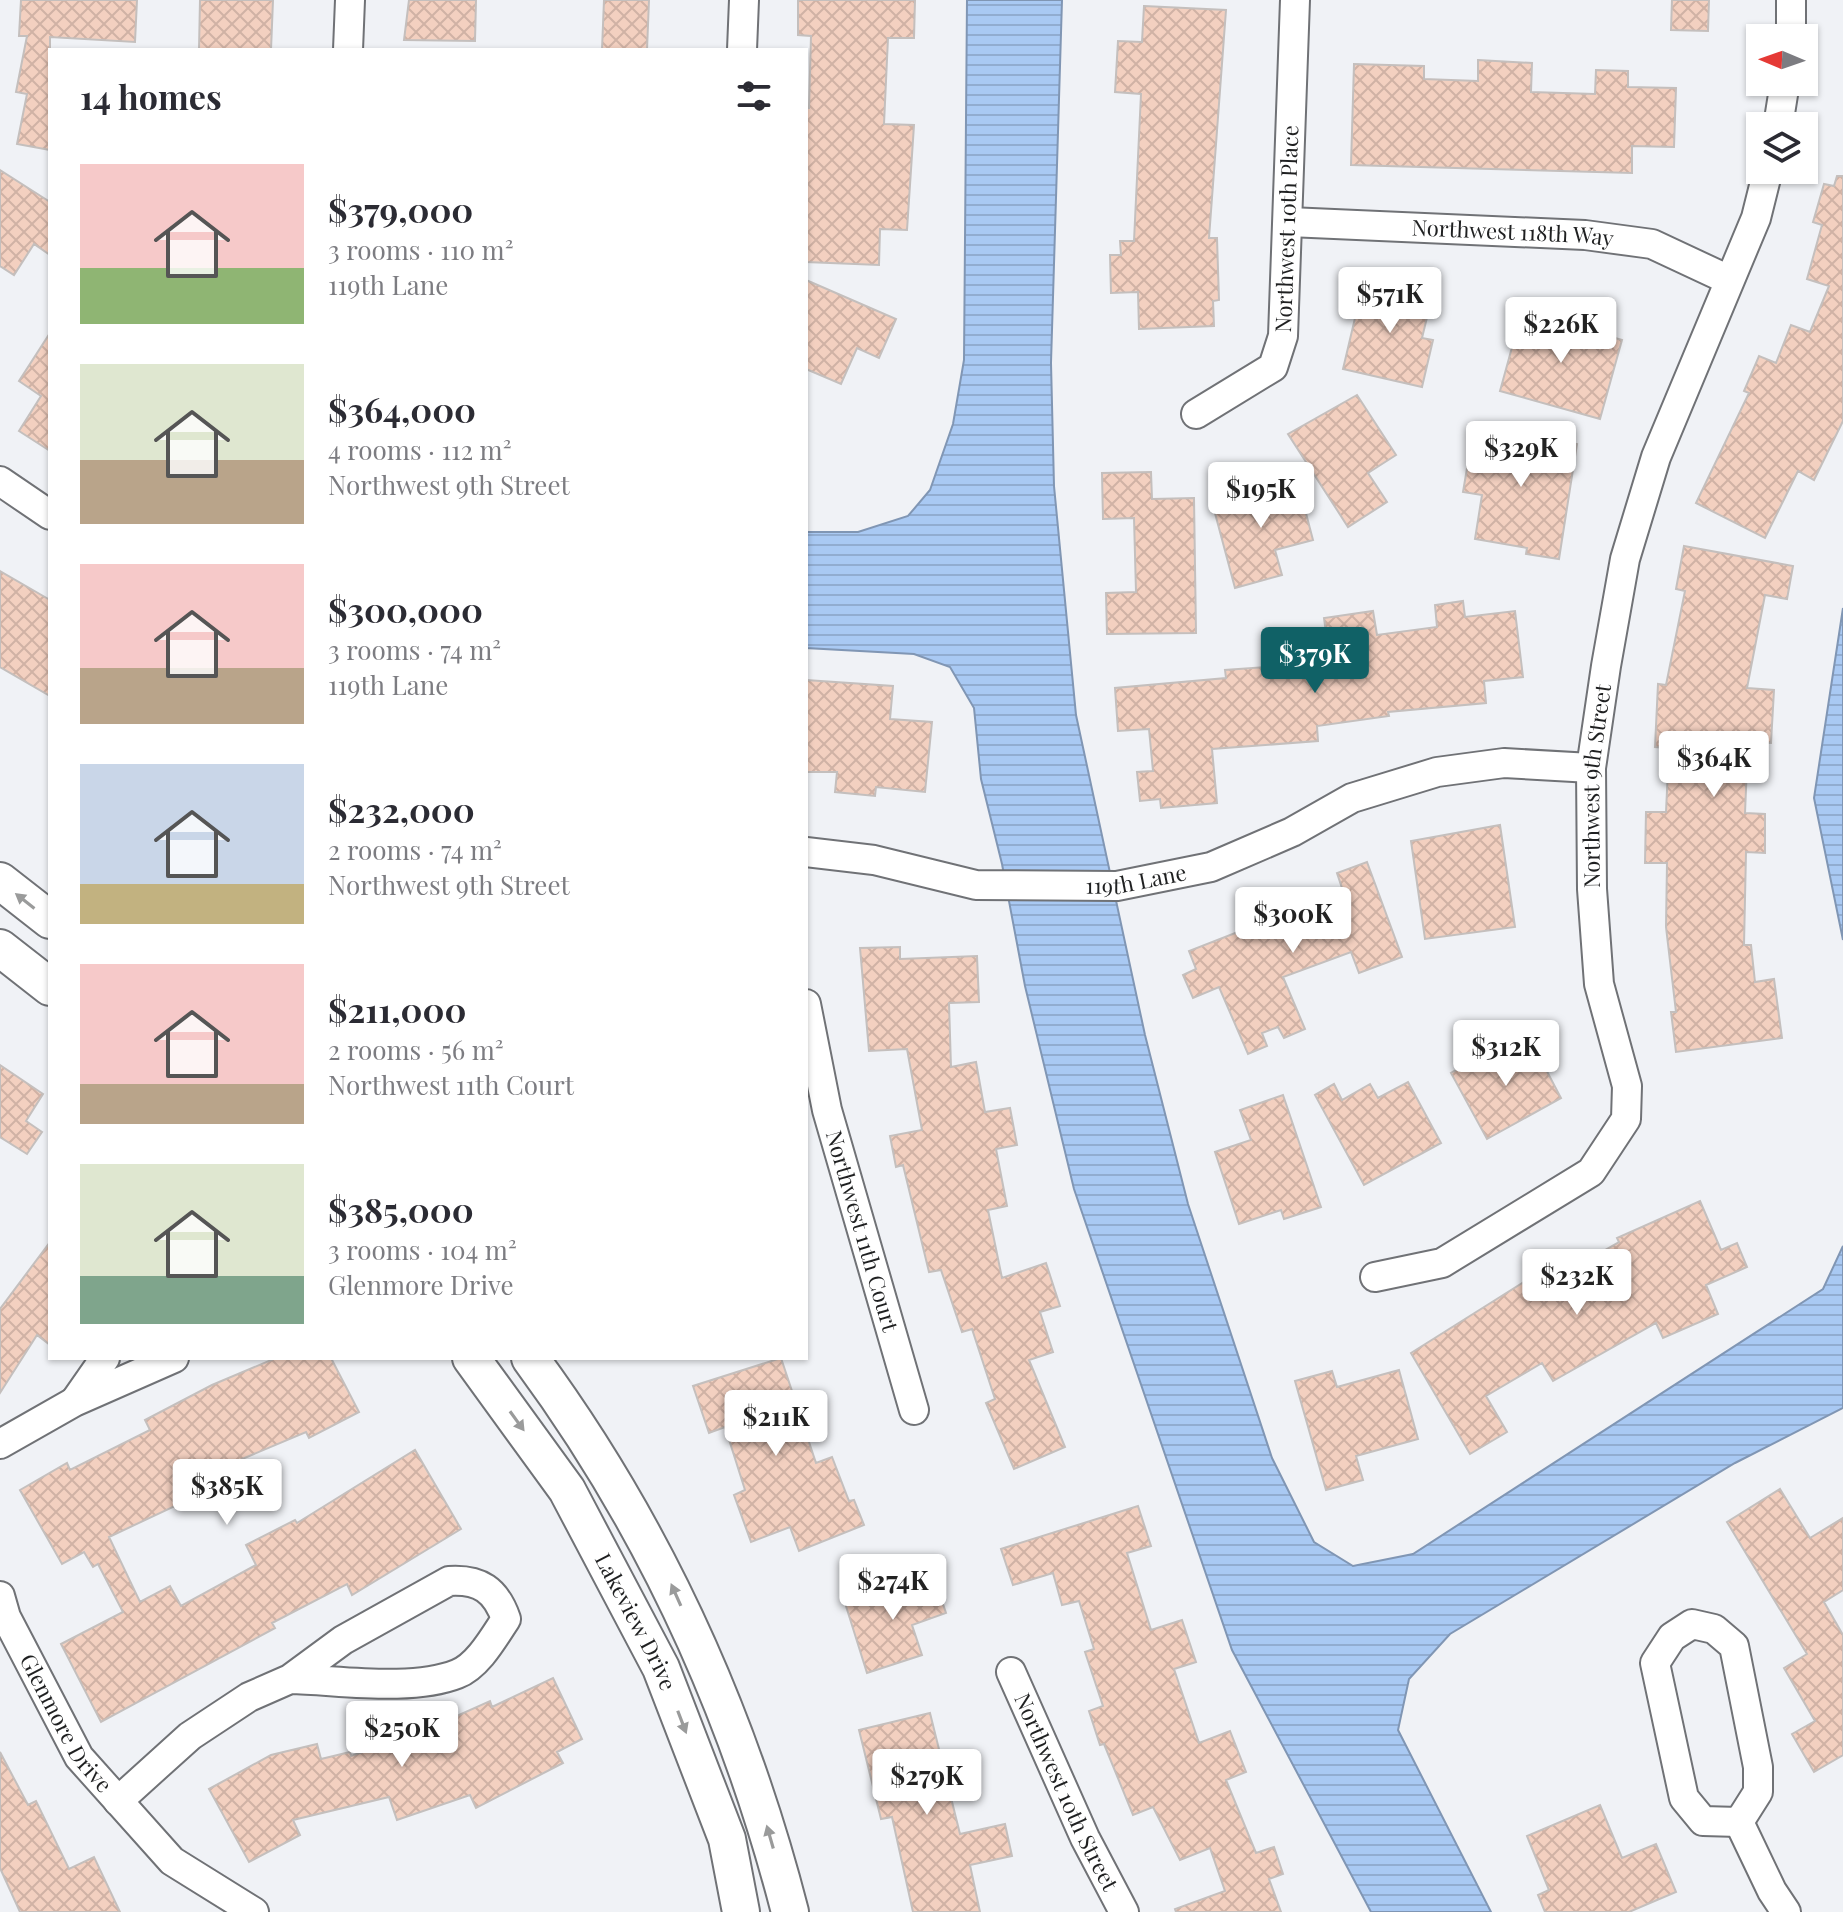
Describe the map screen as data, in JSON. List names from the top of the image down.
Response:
{
  "streets": {
    "street": [
      "Northwest 10th Place",
      "Northwest 118th Way",
      "Northwest 9th Street",
      "119th Lane",
      "Northwest 11th Court",
      "Lakeview Drive",
      "Glenmore Drive",
      "Northwest 10th Street"
    ]
  },
  "crossings": [
    ["Northwest 10th Place", "Northwest 118th Way"],
    ["Northwest 118th Way", "Northwest 9th Street"],
    ["Northwest 9th Street", "119th Lane"]
  ],
  "north": "left",
  "page": {
    "heading": "14 homes",
    "list": [
      {
        "name": "$379,000",
        "note": "3 rooms · 110 m² · 119th Lane"
      },
      {
        "name": "$364,000",
        "note": "4 rooms · 112 m² · Northwest 9th Street"
      },
      {
        "name": "$300,000",
        "note": "3 rooms · 74 m² · 119th Lane"
      },
      {
        "name": "$232,000",
        "note": "2 rooms · 74 m² · Northwest 9th Street"
      },
      {
        "name": "$211,000",
        "note": "2 rooms · 56 m² · Northwest 11th Court"
      },
      {
        "name": "$385,000",
        "note": "3 rooms · 104 m² · Glenmore Drive"
      }
    ],
    "price": [
      "$571K",
      "$226K",
      "$329K",
      "$195K",
      "$379K",
      "$364K",
      "$300K",
      "$312K",
      "$232K",
      "$211K",
      "$385K",
      "$274K",
      "$250K",
      "$279K"
    ]
  }
}
